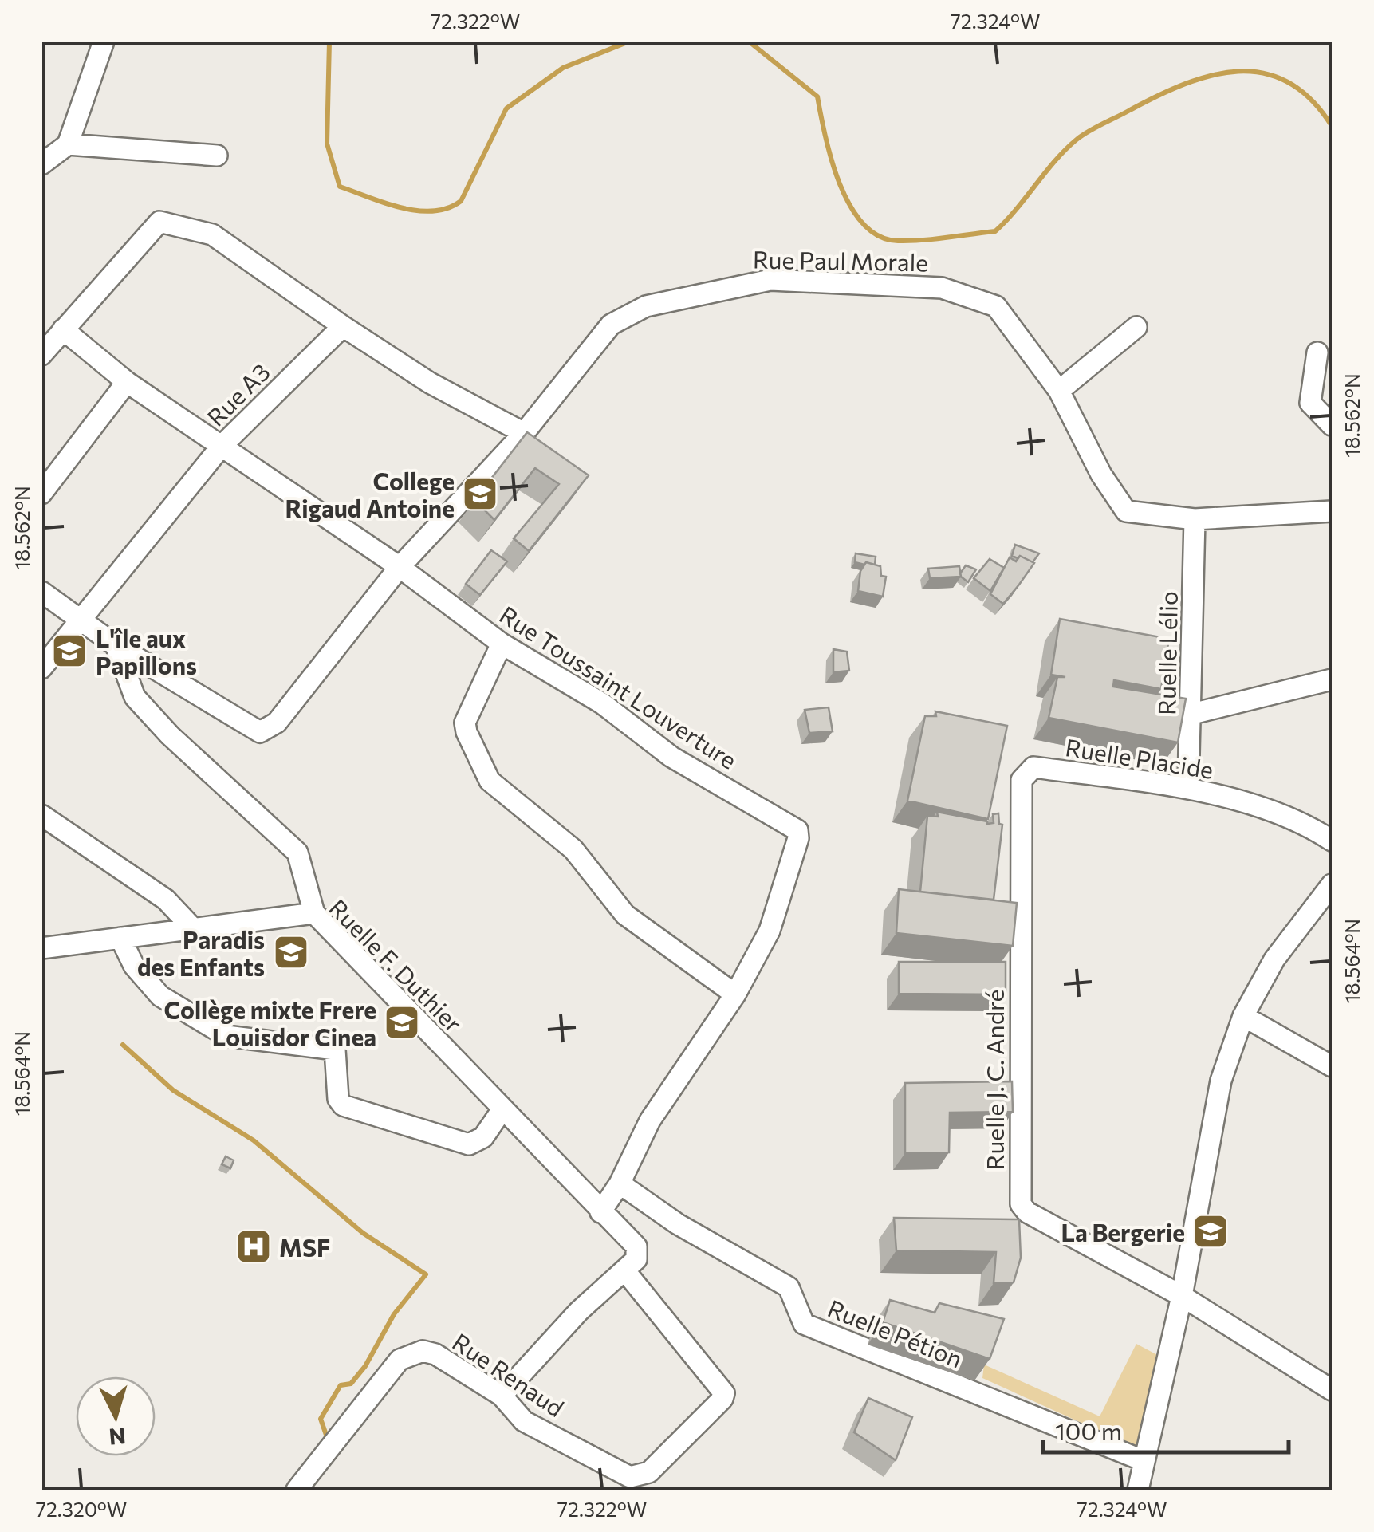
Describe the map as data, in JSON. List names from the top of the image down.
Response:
{
  "streets": {
    "street": [
      "Rue Paul Morale",
      "Rue A3",
      "Ruelle Lélio",
      "Rue Toussaint Louverture",
      "Ruelle Placide",
      "Ruelle F. Duthier",
      "Ruelle J. C. André",
      "Ruelle Pétion",
      "Rue Renaud"
    ]
  },
  "crossings": [
    ["Rue Paul Morale", "Ruelle Lélio"],
    ["Rue Paul Morale", "Rue Toussaint Louverture"],
    ["Rue A3", "Rue Toussaint Louverture"],
    ["Ruelle Lélio", "Ruelle Placide"],
    ["Rue Toussaint Louverture", "Ruelle F. Duthier"],
    ["Rue Toussaint Louverture", "Ruelle Pétion"],
    ["Ruelle Placide", "Ruelle J. C. André"],
    ["Ruelle F. Duthier", "Rue Renaud"]
  ],
  "places": {
    "school or university": [
      "College Rigaud Antoine",
      "L'île aux Papillons",
      "Paradis des Enfants",
      "Collège mixte Frere Louisdor Cinea",
      "La Bergerie"
    ],
    "hospital": ["MSF"]
  },
  "scale_bar": "100 m",
  "north": "bottom",
  "coordinates": [
    "72.322°W",
    "72.324°W",
    "18.562°N",
    "18.564°N",
    "72.320°W"
  ]
}
